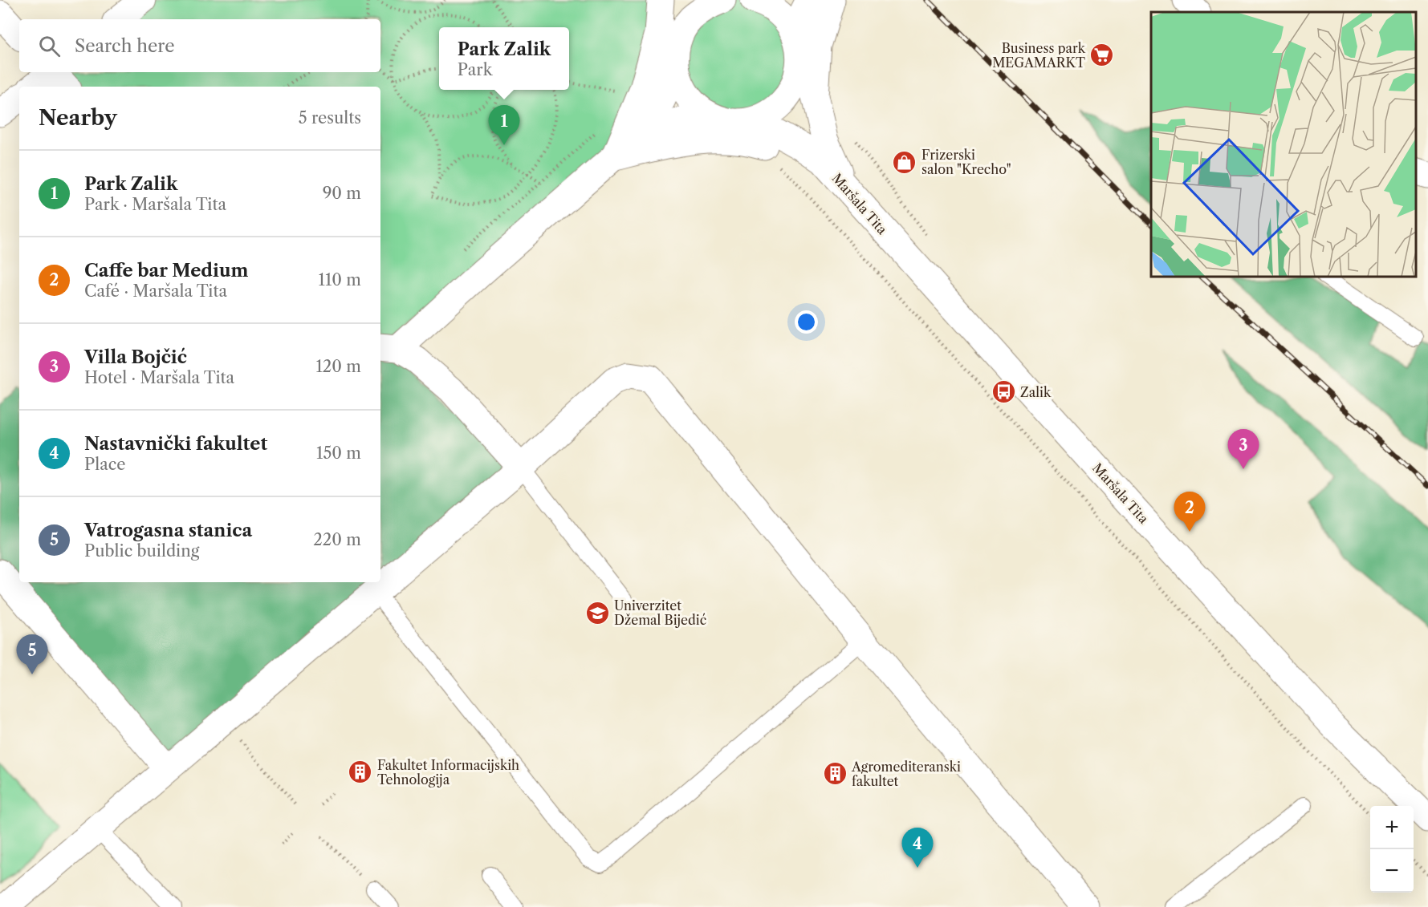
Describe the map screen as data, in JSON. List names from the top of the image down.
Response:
{
  "streets": {
    "street": ["Maršala Tita"]
  },
  "places": {
    "supermarket": ["Business park MEGAMARKT"],
    "shop": ["Frizerski salon \"Krecho\""],
    "bus stop": ["Zalik"],
    "school or university": ["Univerzitet Džemal Bijedić"],
    "building": ["Fakultet Informacijskih Tehnologija", "Agromediteranski fakultet"]
  },
  "page": {
    "search": "Search here",
    "popup": ["Park Zalik", "Park"],
    "heading": ["Nearby", "5 results"],
    "pins": [
      "1",
      "3",
      "2",
      "5",
      "4"
    ],
    "list": [
      {
        "mark": "1",
        "name": "Park Zalik",
        "note": "Park · Maršala Tita",
        "value": "90 m"
      },
      {
        "mark": "2",
        "name": "Caffe bar Medium",
        "note": "Café · Maršala Tita",
        "value": "110 m"
      },
      {
        "mark": "3",
        "name": "Villa Bojčić",
        "note": "Hotel · Maršala Tita",
        "value": "120 m"
      },
      {
        "mark": "4",
        "name": "Nastavnički fakultet",
        "note": "Place",
        "value": "150 m"
      },
      {
        "mark": "5",
        "name": "Vatrogasna stanica",
        "note": "Public building",
        "value": "220 m"
      }
    ],
    "map_buttons": ["+", "−"]
  }
}
